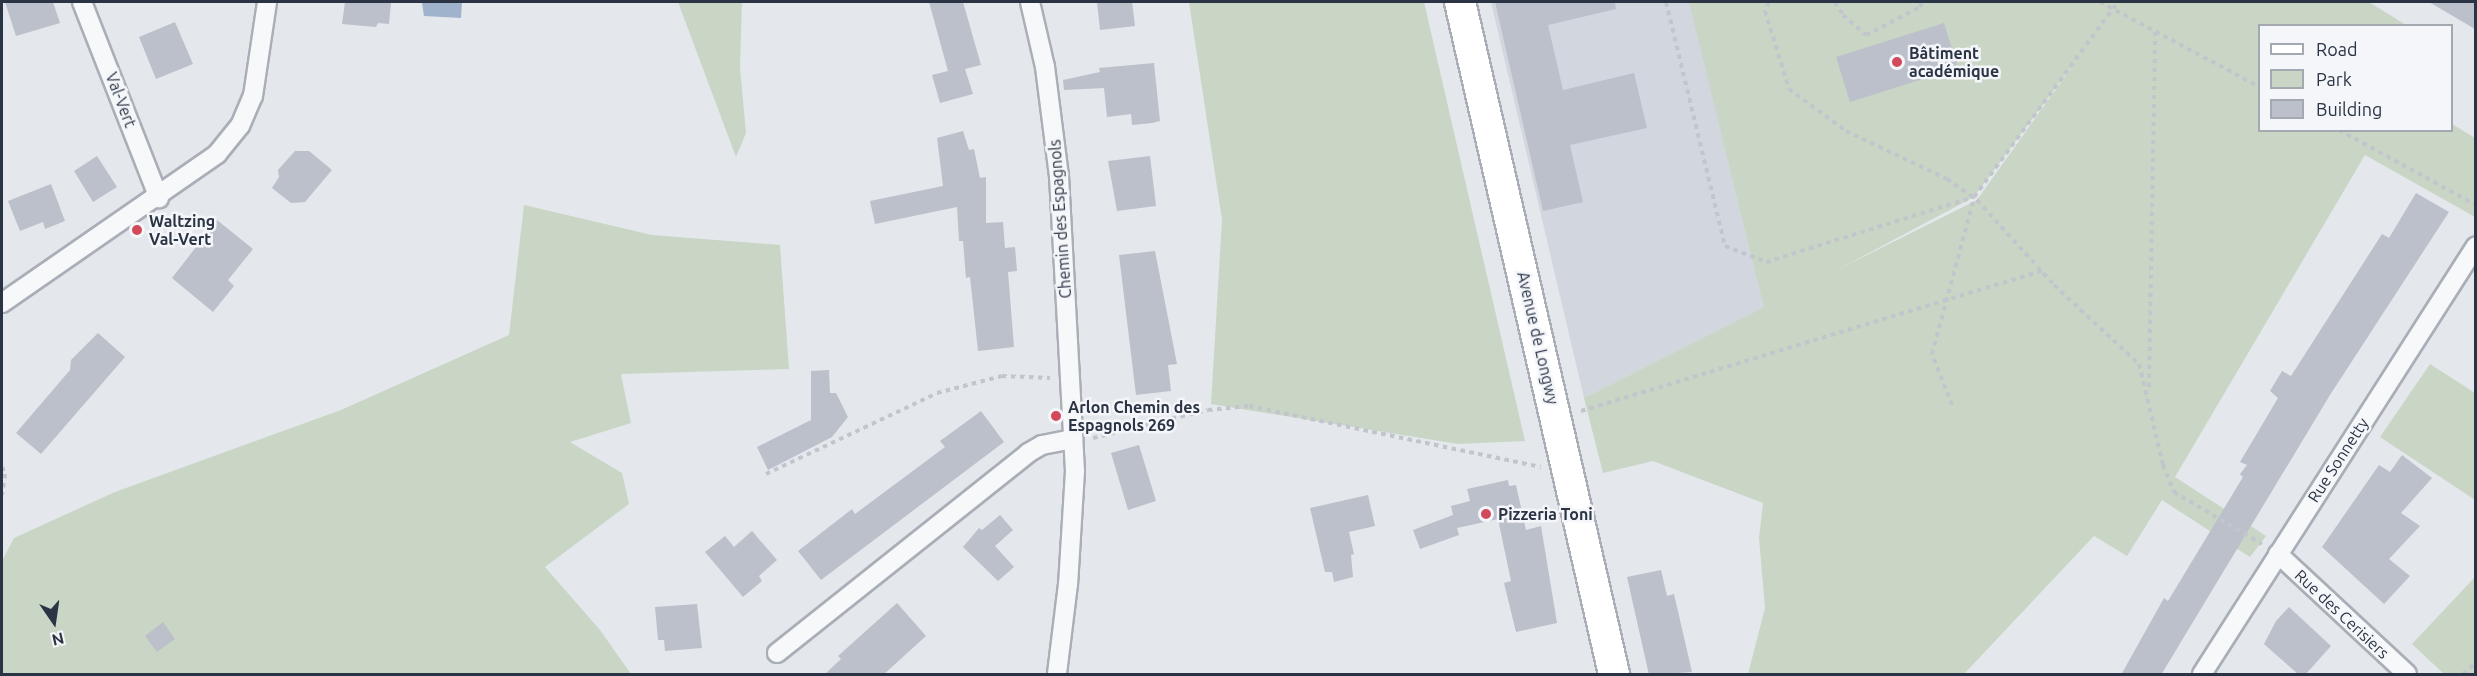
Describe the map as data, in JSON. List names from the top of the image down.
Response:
{
  "streets": {
    "main road": ["Avenue de Longwy"],
    "street": [
      "Val-Vert",
      "Chemin des Espagnols",
      "Rue Sonnetty",
      "Rue des Cerisiers"
    ]
  },
  "crossings": [
    ["Rue Sonnetty", "Rue des Cerisiers"]
  ],
  "places": [
    "Bâtiment académique",
    "Waltzing Val-Vert",
    "Arlon Chemin des Espagnols 269",
    "Pizzeria Toni"
  ],
  "legend": ["Road", "Park", "Building"],
  "north": "bottom"
}
